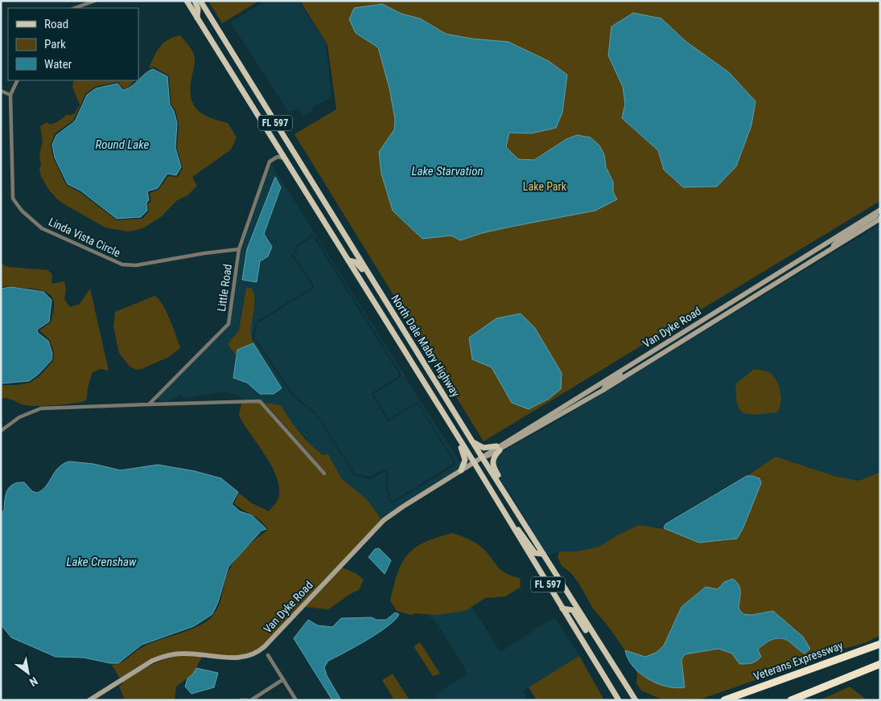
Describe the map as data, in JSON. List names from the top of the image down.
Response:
{
  "streets": {
    "highway": ["Veterans Expressway"],
    "main road": ["FL 597", "Van Dyke Road", "North Dale Mabry Highway"],
    "street": ["Linda Vista Circle", "Little Road"]
  },
  "crossings": [
    ["Linda Vista Circle", "Little Road"],
    ["Little Road", "North Dale Mabry Highway"],
    ["Van Dyke Road", "North Dale Mabry Highway"]
  ],
  "water": ["Round Lake", "Lake Starvation", "Lake Crenshaw"],
  "parks": ["Lake Park"],
  "legend": ["Road", "Park", "Water"],
  "north": "bottom right"
}
